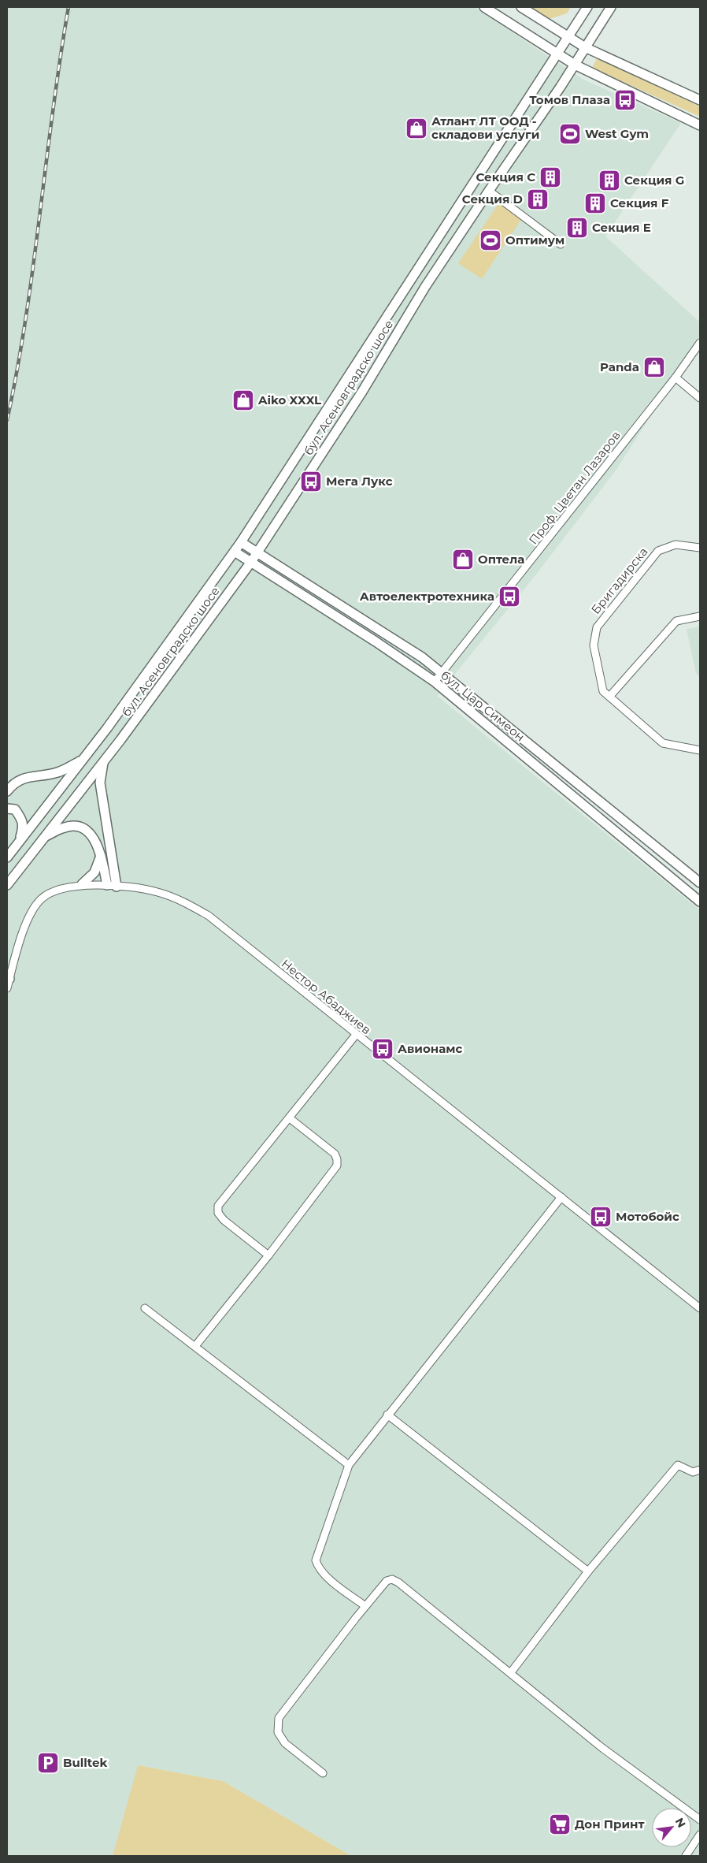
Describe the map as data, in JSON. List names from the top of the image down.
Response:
{
  "streets": {
    "main road": ["бул. Асеновградско шосе", "бул. Цар Симеон"],
    "street": ["Проф. Цветан Лазаров", "Бригадирска", "Нестор Абаджиев"]
  },
  "crossings": [
    ["бул. Асеновградско шосе", "бул. Цар Симеон"],
    ["Проф. Цветан Лазаров", "бул. Цар Симеон"]
  ],
  "places": {
    "bus stop": [
      "Томов Плаза",
      "Мега Лукс",
      "Автоелектротехника",
      "Авионамс",
      "Мотобойс"
    ],
    "shop": [
      "Атлант ЛТ ООД - складови услуги",
      "Panda",
      "Aiko XXXL",
      "Оптела"
    ],
    "sports": ["West Gym", "Оптимум"],
    "building": [
      "Секция C",
      "Секция G",
      "Секция D",
      "Секция F",
      "Секция E"
    ],
    "parking": ["Bulltek"],
    "supermarket": ["Дон Принт"]
  },
  "north": "top right"
}
